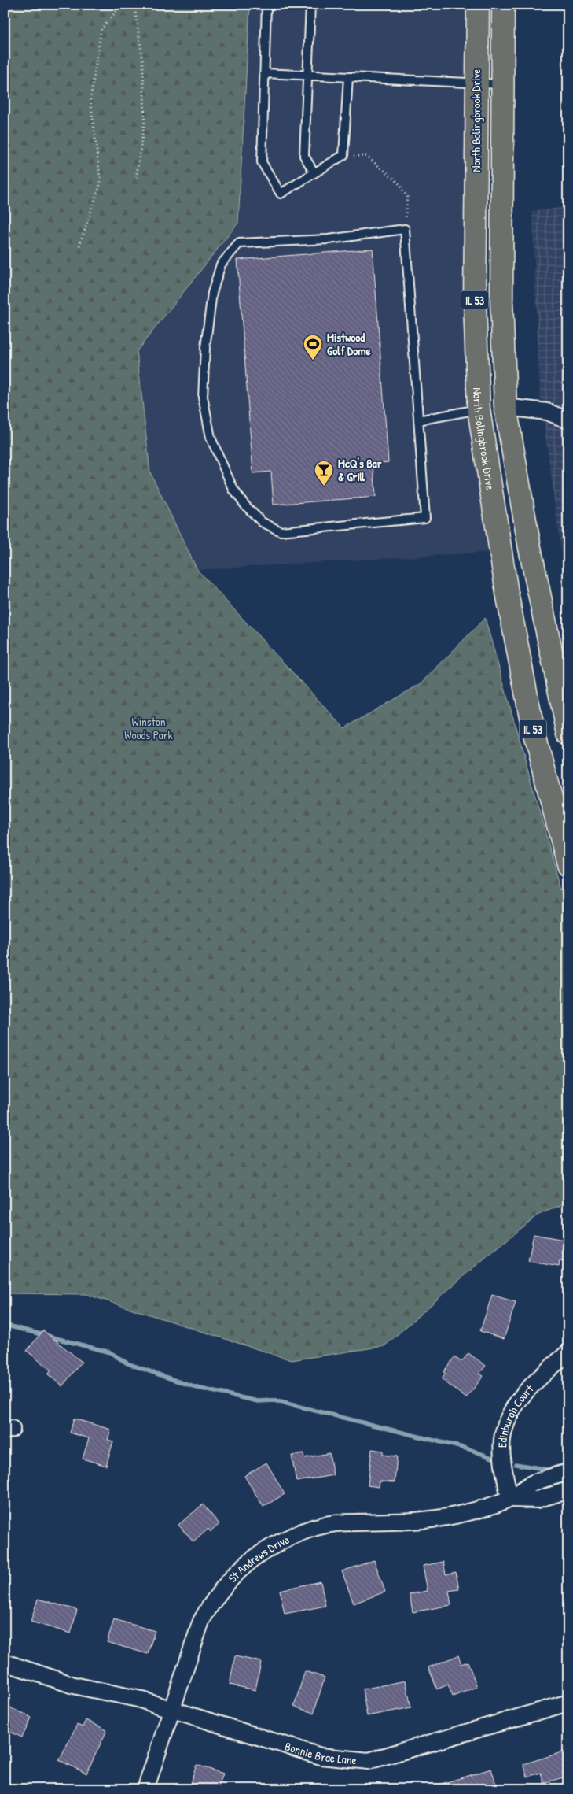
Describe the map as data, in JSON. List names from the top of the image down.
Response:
{
  "streets": {
    "main road": ["North Bolingbrook Drive", "IL 53"],
    "street": ["Edinburgh Court", "St Andrews Drive", "Bonnie Brae Lane"]
  },
  "crossings": [
    ["Edinburgh Court", "St Andrews Drive"],
    ["St Andrews Drive", "Bonnie Brae Lane"]
  ],
  "parks": ["Winston Woods Park"],
  "places": {
    "sports": ["Mistwood Golf Dome"],
    "bar": ["McQ's Bar & Grill"]
  }
}
